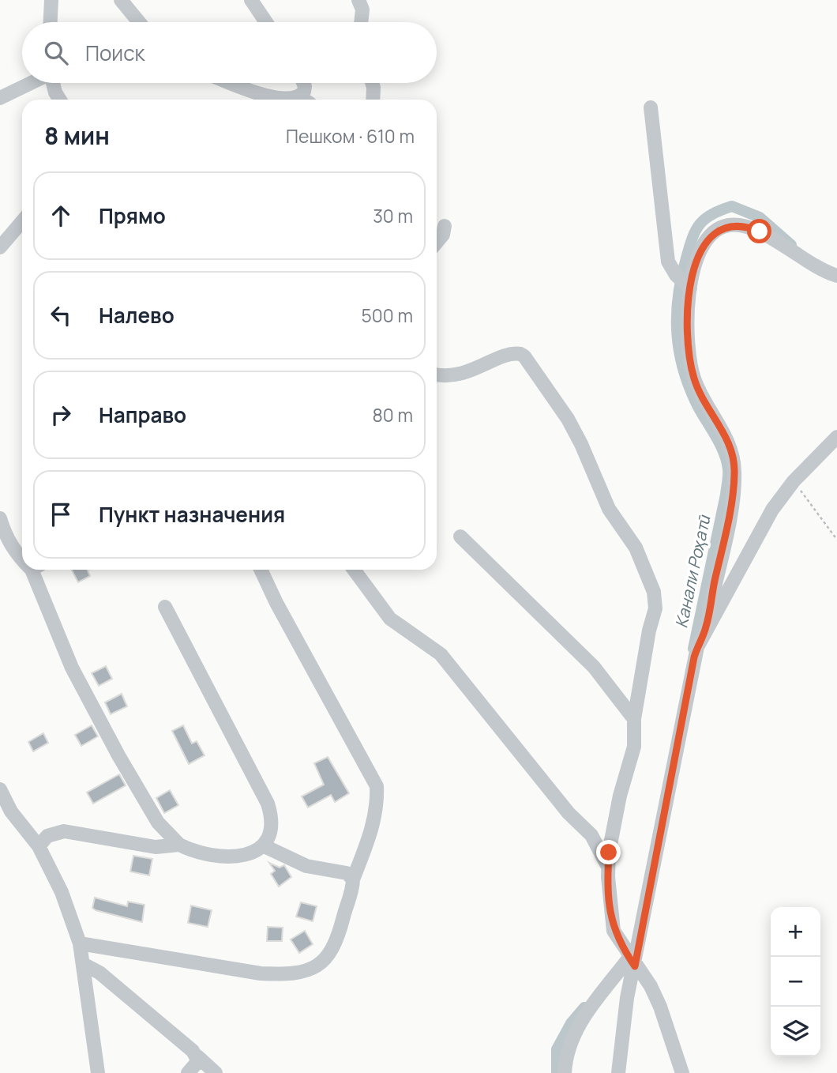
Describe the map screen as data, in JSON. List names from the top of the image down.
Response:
{
  "water": ["Канали Роҳатӣ"],
  "page": {
    "search": "Поиск",
    "heading": ["8 мин", "Пешком · 610 m"],
    "list": [
      ["Прямо", "30 m"],
      ["Налево", "500 m"],
      ["Направо", "80 m"],
      "Пункт назначения"
    ],
    "map_buttons": ["+", "−"]
  }
}
